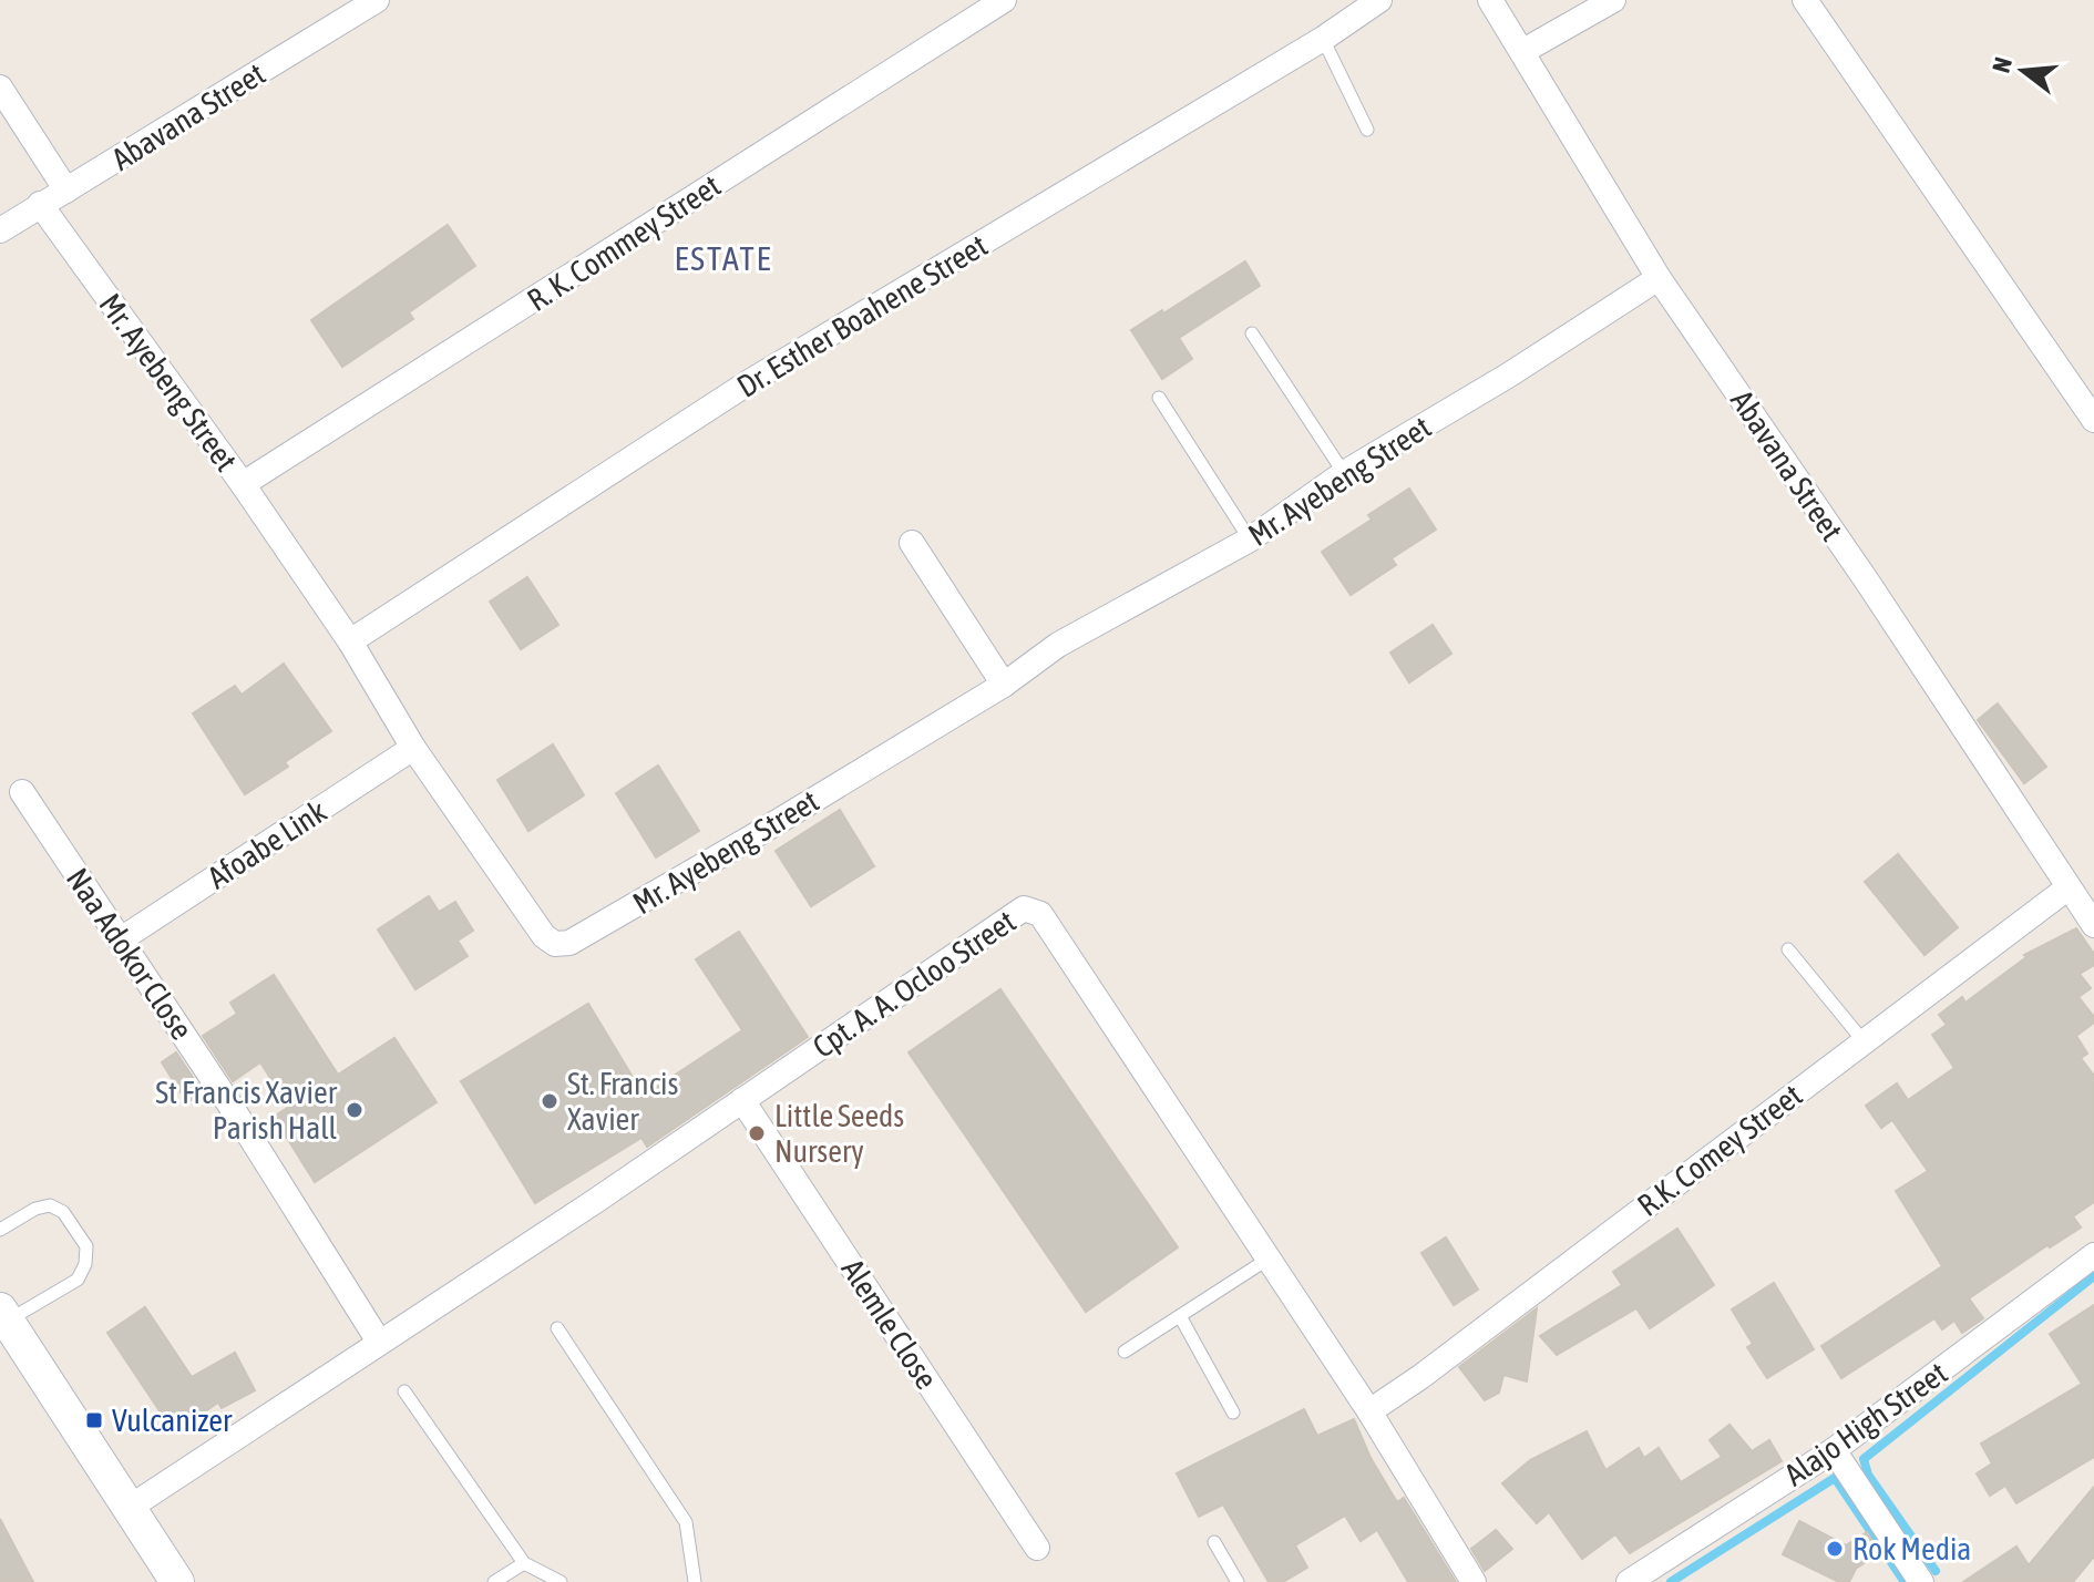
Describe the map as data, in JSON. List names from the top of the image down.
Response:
{
  "streets": {
    "street": [
      "Abavana Street",
      "R. K. Commey Street",
      "Dr. Esther Boahene Street",
      "Mr. Ayebeng Street",
      "Afoabe Link",
      "Naa Adokor Close",
      "Cpt. A. A. Ocloo Street",
      "R.K. Comey Street",
      "Alemle Close",
      "Alajo High Street"
    ]
  },
  "crossings": [
    ["Abavana Street", "Mr. Ayebeng Street"],
    ["Abavana Street", "R.K. Comey Street"],
    ["R. K. Commey Street", "Mr. Ayebeng Street"],
    ["Dr. Esther Boahene Street", "Mr. Ayebeng Street"],
    ["Mr. Ayebeng Street", "Afoabe Link"],
    ["Afoabe Link", "Naa Adokor Close"],
    ["Naa Adokor Close", "Cpt. A. A. Ocloo Street"],
    ["Cpt. A. A. Ocloo Street", "R.K. Comey Street"],
    ["Cpt. A. A. Ocloo Street", "Alemle Close"]
  ],
  "districts": ["ESTATE"],
  "places": {
    "other": [
      "St. Francis Xavier",
      "St Francis Xavier Parish Hall",
      "Little Seeds Nursery",
      "Rok Media"
    ],
    "transit": ["Vulcanizer"]
  },
  "north": "left"
}
